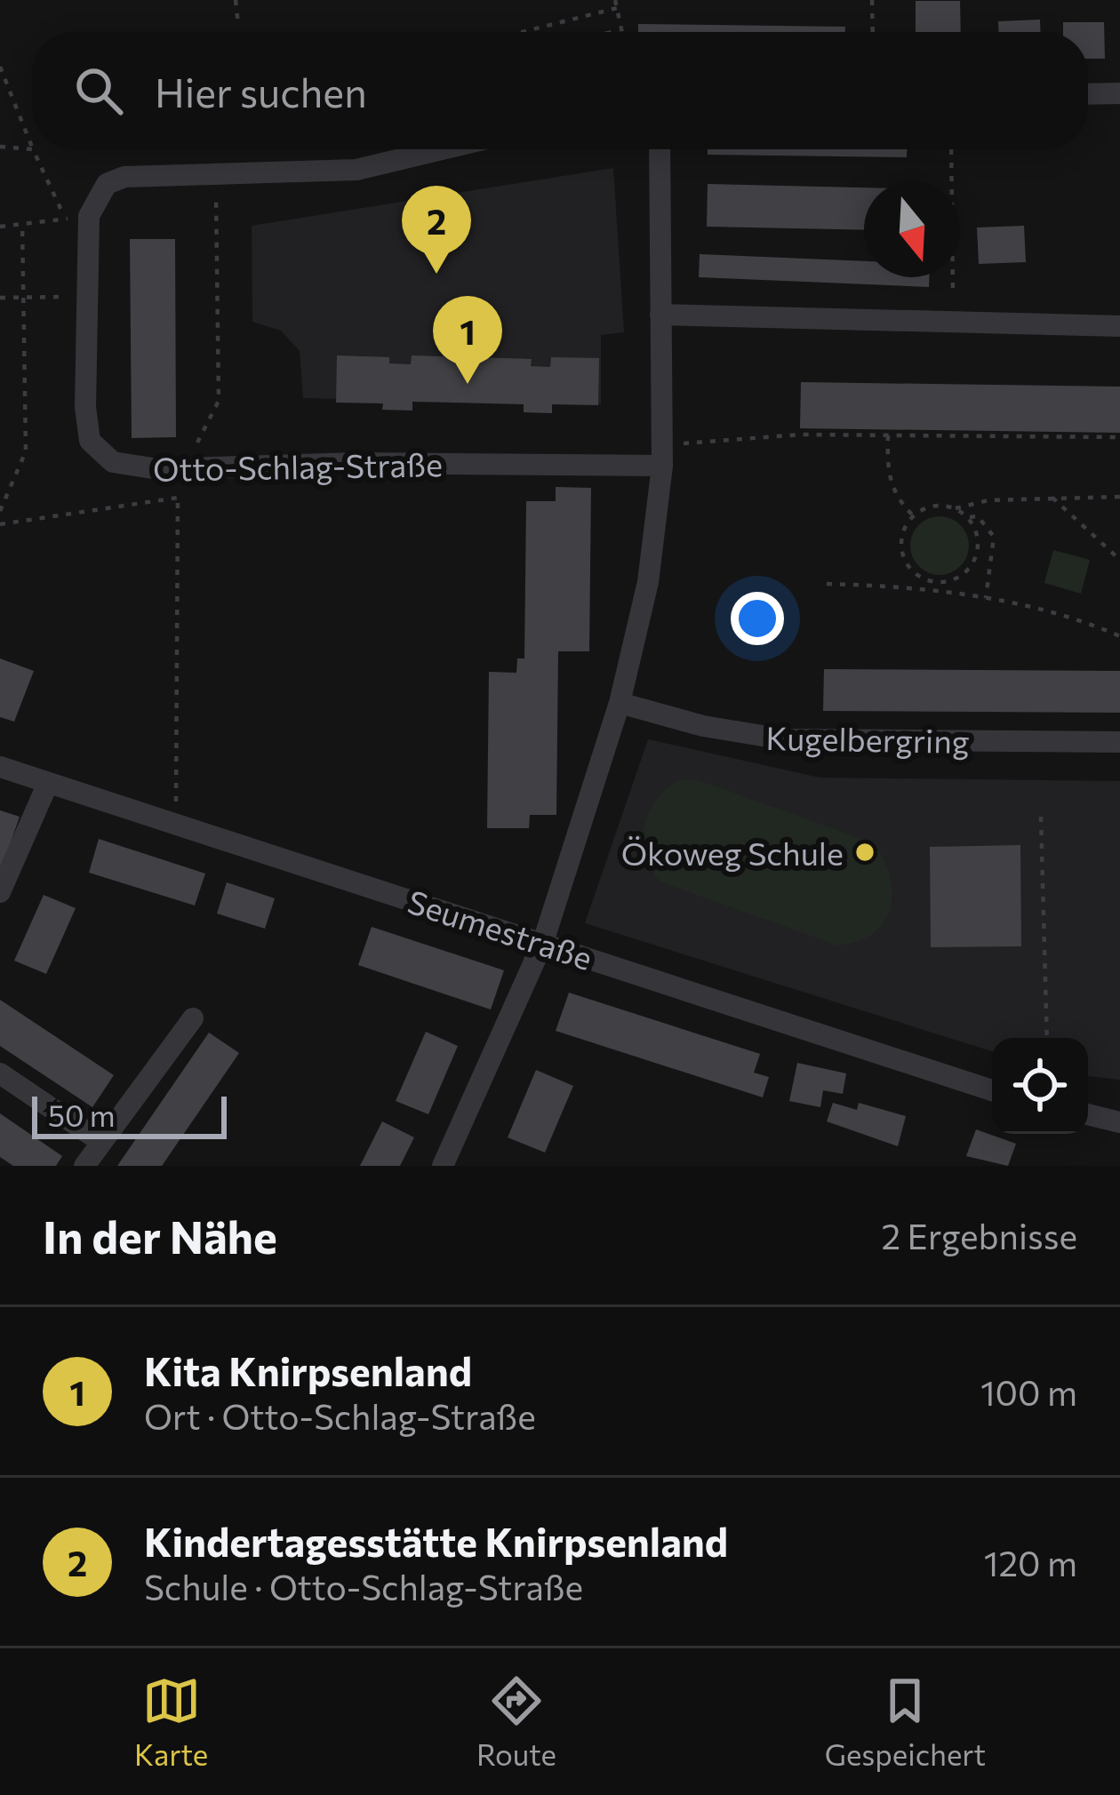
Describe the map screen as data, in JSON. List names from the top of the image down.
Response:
{
  "streets": {
    "street": ["Otto-Schlag-Straße", "Kugelbergring", "Seumestraße"]
  },
  "places": ["Ökoweg Schule"],
  "scale_bar": "50 m",
  "north": "bottom",
  "page": {
    "search": "Hier suchen",
    "pins": ["2", "1"],
    "scale": "50 m",
    "heading": ["In der Nähe", "2 Ergebnisse"],
    "list": [
      {
        "mark": "1",
        "name": "Kita Knirpsenland",
        "note": "Ort · Otto-Schlag-Straße",
        "value": "100 m"
      },
      {
        "mark": "2",
        "name": "Kindertagesstätte Knirpsenland",
        "note": "Schule · Otto-Schlag-Straße",
        "value": "120 m"
      }
    ],
    "nav": ["Karte", "Route", "Gespeichert"]
  }
}
